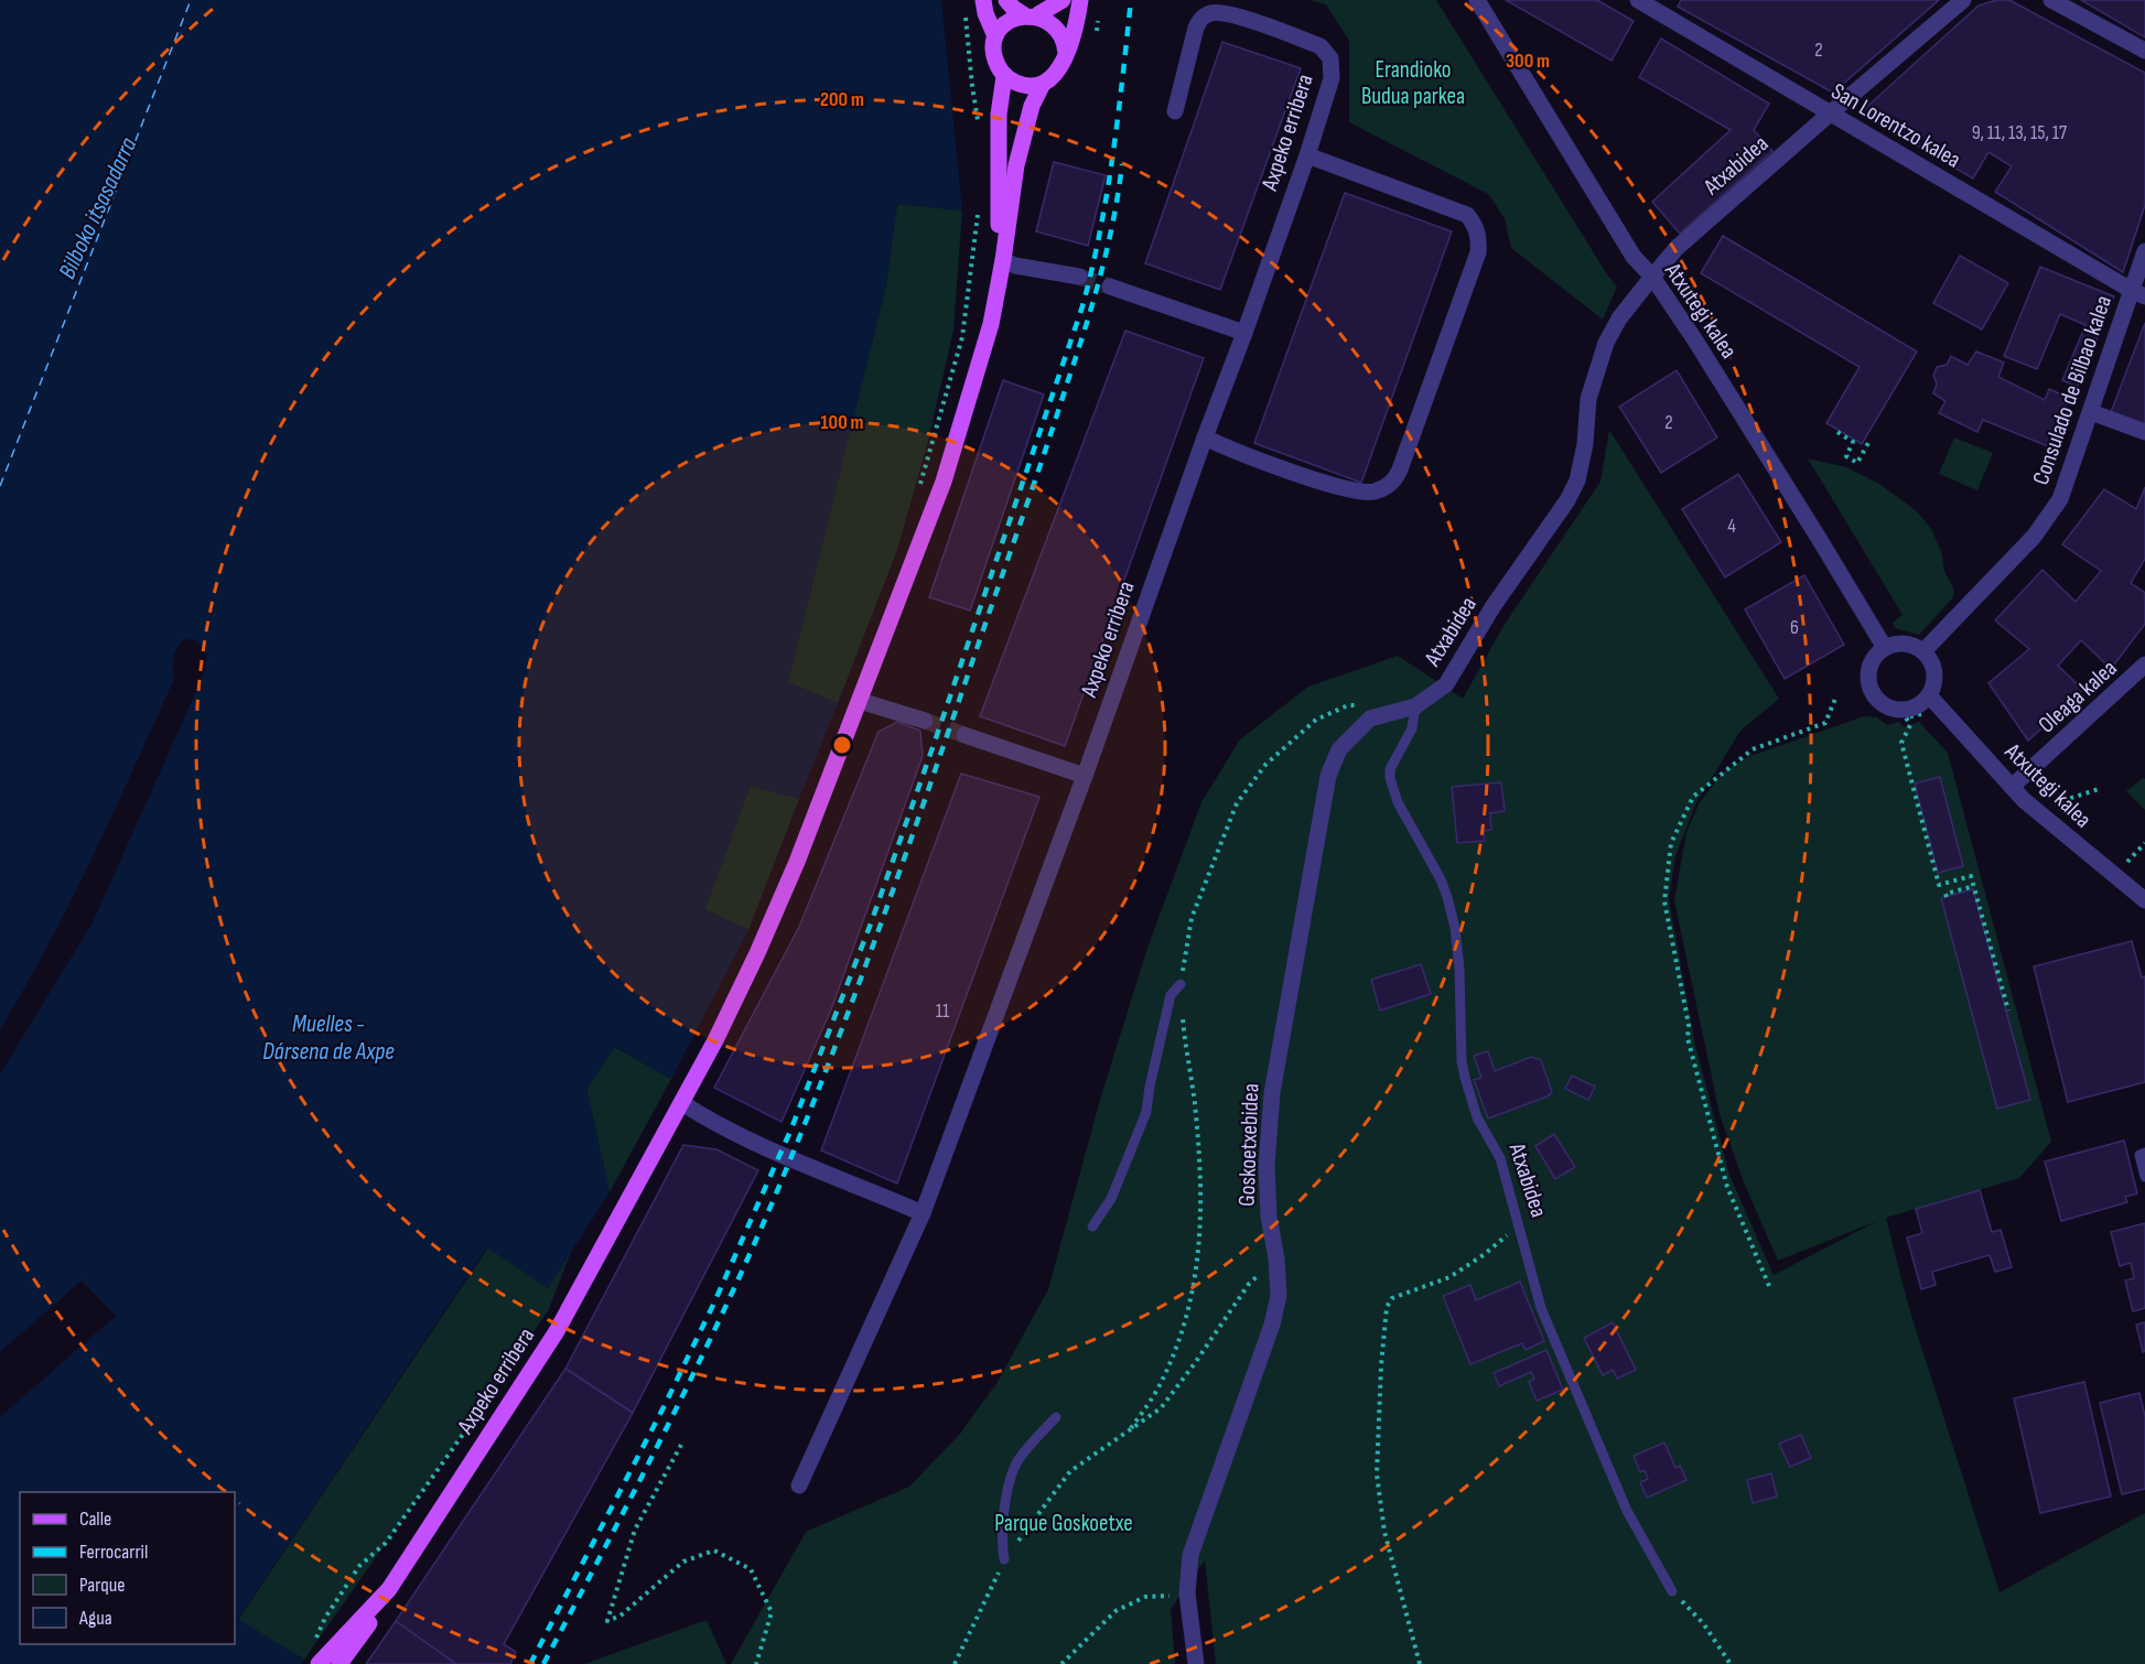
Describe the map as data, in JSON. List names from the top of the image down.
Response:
{
  "streets": {
    "main road": ["Axpeko erribera"],
    "street": [
      "San Lorentzo kalea",
      "Atxabidea",
      "Atxutegi kalea",
      "Consulado de Bilbao kalea",
      "Oleaga kalea",
      "Goskoetxebidea"
    ]
  },
  "crossings": [
    ["San Lorentzo kalea", "Atxabidea"],
    ["San Lorentzo kalea", "Consulado de Bilbao kalea"],
    ["Atxabidea", "Atxutegi kalea"],
    ["Atxabidea", "Goskoetxebidea"],
    ["Atxutegi kalea", "Consulado de Bilbao kalea"],
    ["Atxutegi kalea", "Oleaga kalea"]
  ],
  "water": ["Bilboko itsasadarra", "Muelles - Dársena de Axpe"],
  "parks": ["Erandioko Budua parkea", "Parque Goskoetxe"],
  "house_numbers": [
    "2",
    "9, 11, 13, 15, 17",
    "2",
    "4",
    "6",
    "11"
  ],
  "legend": [
    "Calle",
    "Ferrocarril",
    "Parque",
    "Agua"
  ],
  "rings": ["300 m", "200 m", "100 m"]
}
